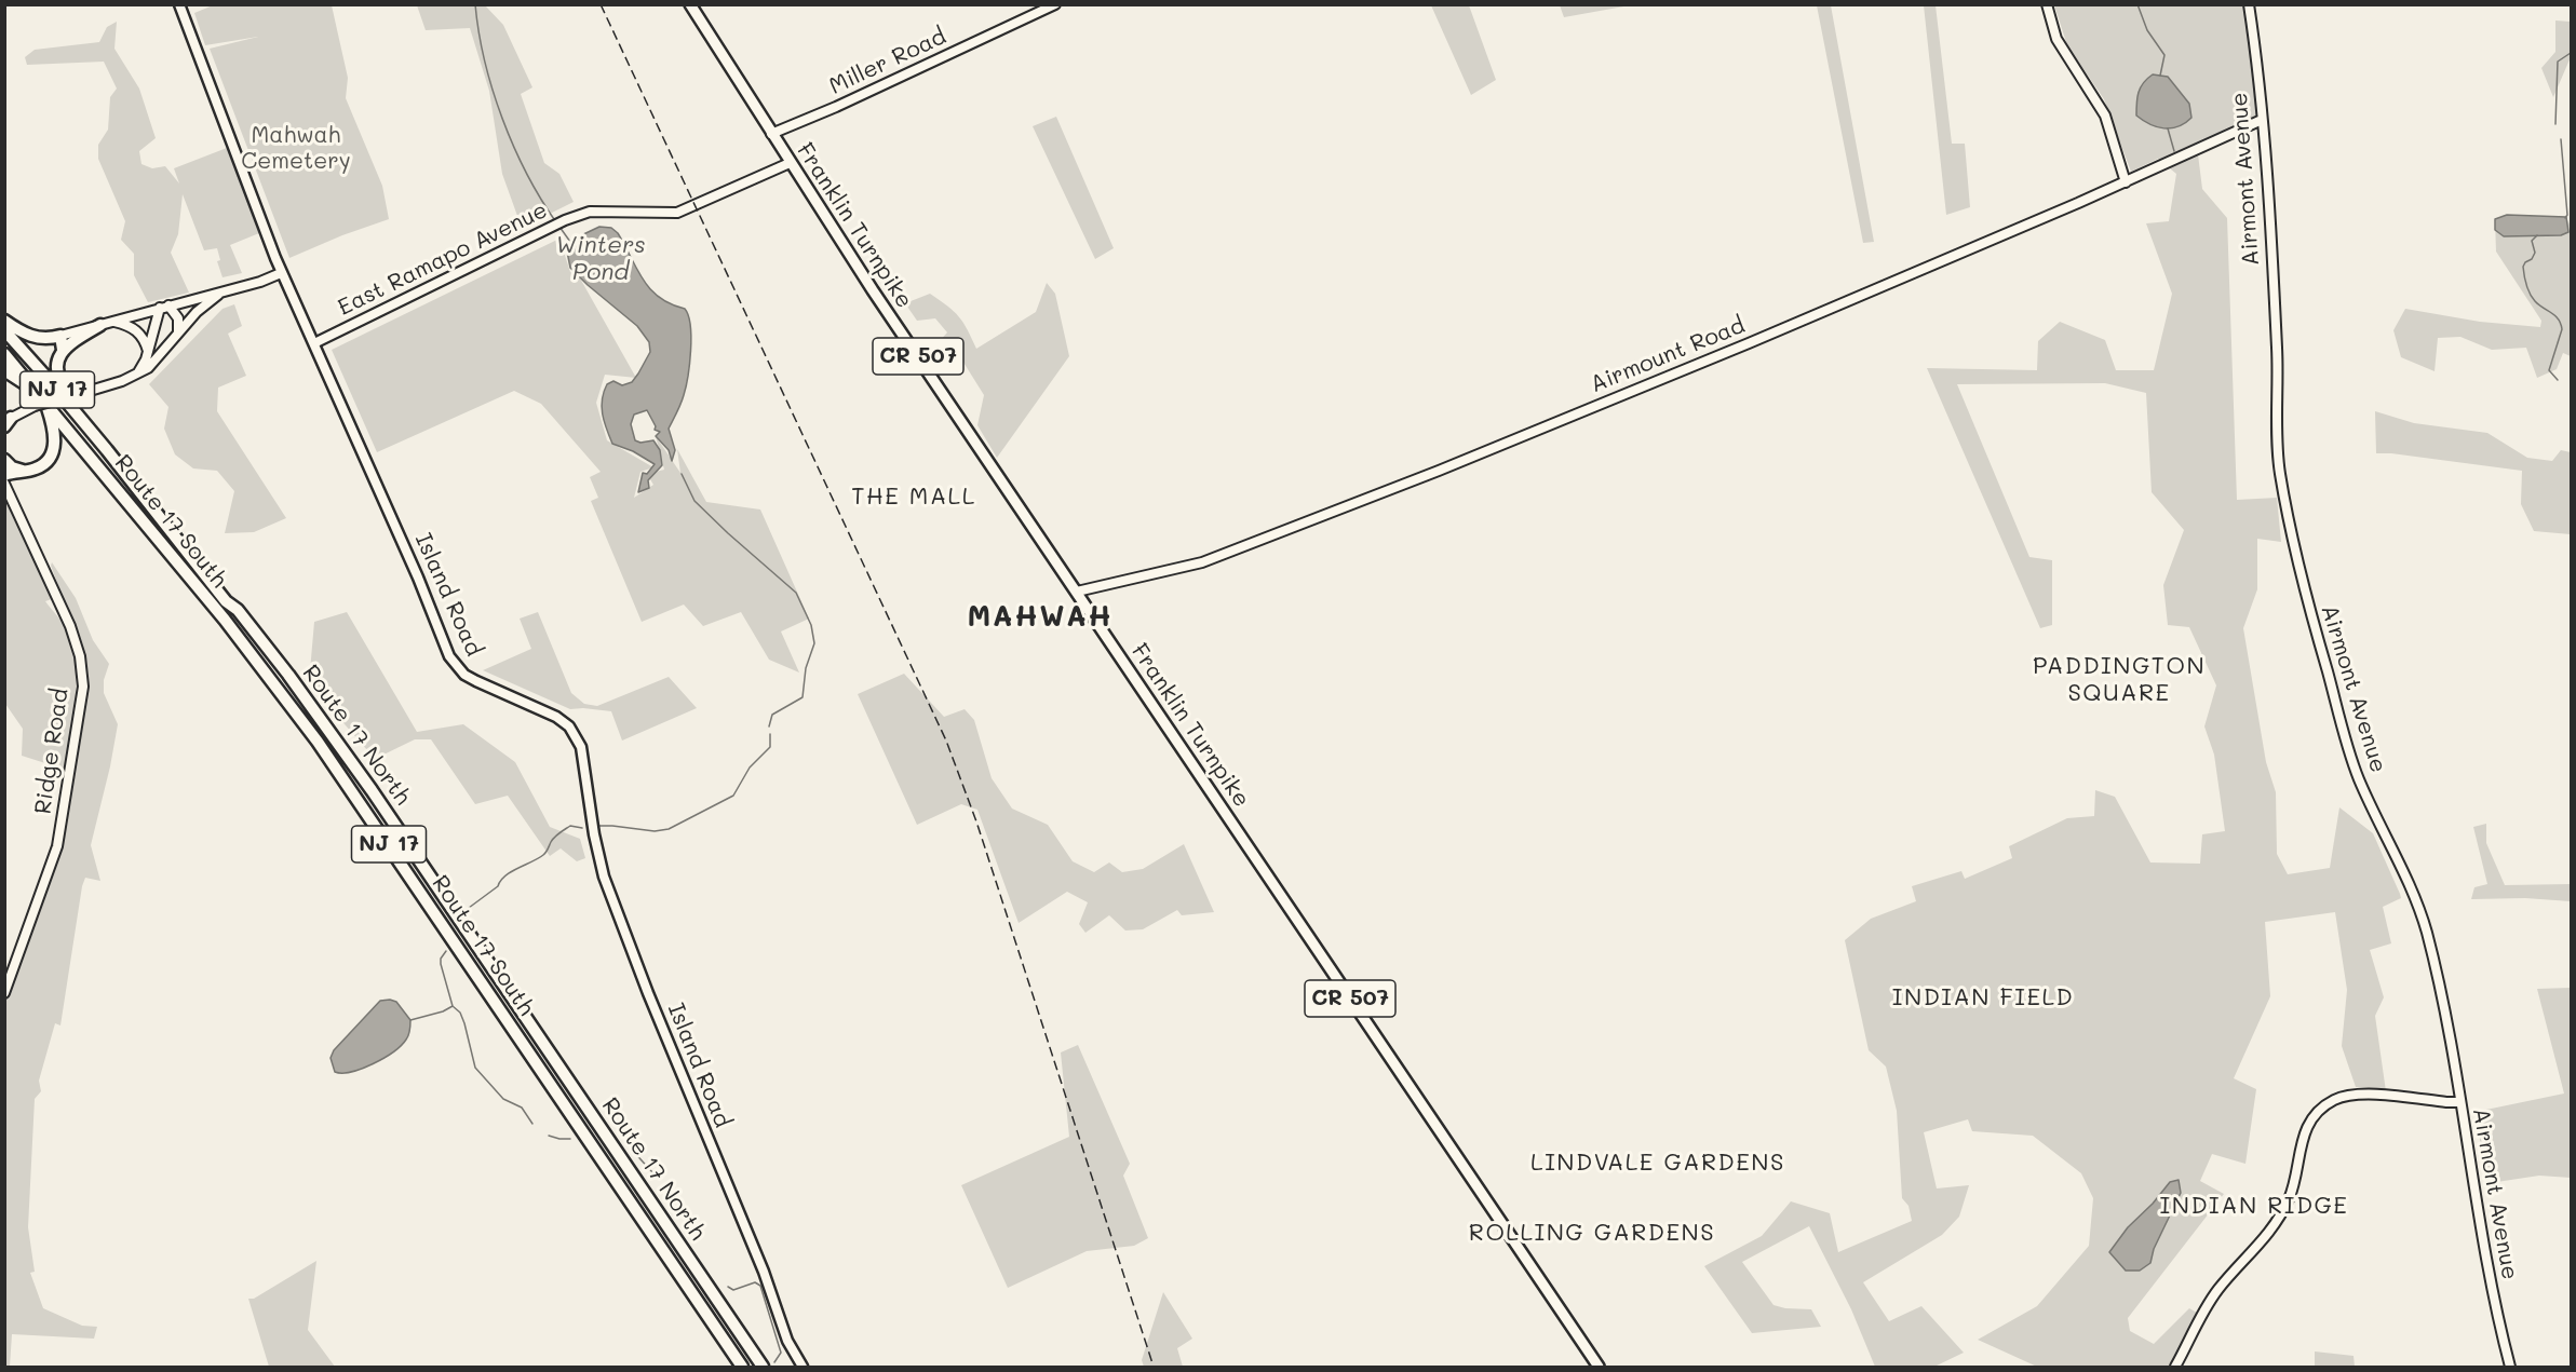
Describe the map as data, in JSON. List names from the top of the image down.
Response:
{
  "streets": {
    "highway": ["NJ 17", "Route 17 South", "Route 17 North"],
    "main road": ["Franklin Turnpike", "CR 507", "Island Road"],
    "street": [
      "Miller Road",
      "Airmont Avenue",
      "East Ramapo Avenue",
      "Airmount Road",
      "Ridge Road"
    ]
  },
  "crossings": [
    ["Miller Road", "Franklin Turnpike"],
    ["Airmont Avenue", "Airmount Road"],
    ["Franklin Turnpike", "East Ramapo Avenue"],
    ["Franklin Turnpike", "Airmount Road"],
    ["East Ramapo Avenue", "Island Road"]
  ],
  "districts": [
    "THE MALL",
    "MAHWAH",
    "PADDINGTON SQUARE",
    "INDIAN FIELD",
    "LINDVALE GARDENS",
    "INDIAN RIDGE",
    "ROLLING GARDENS"
  ],
  "water": ["Winters Pond"],
  "parks": ["Mahwah Cemetery"]
}
